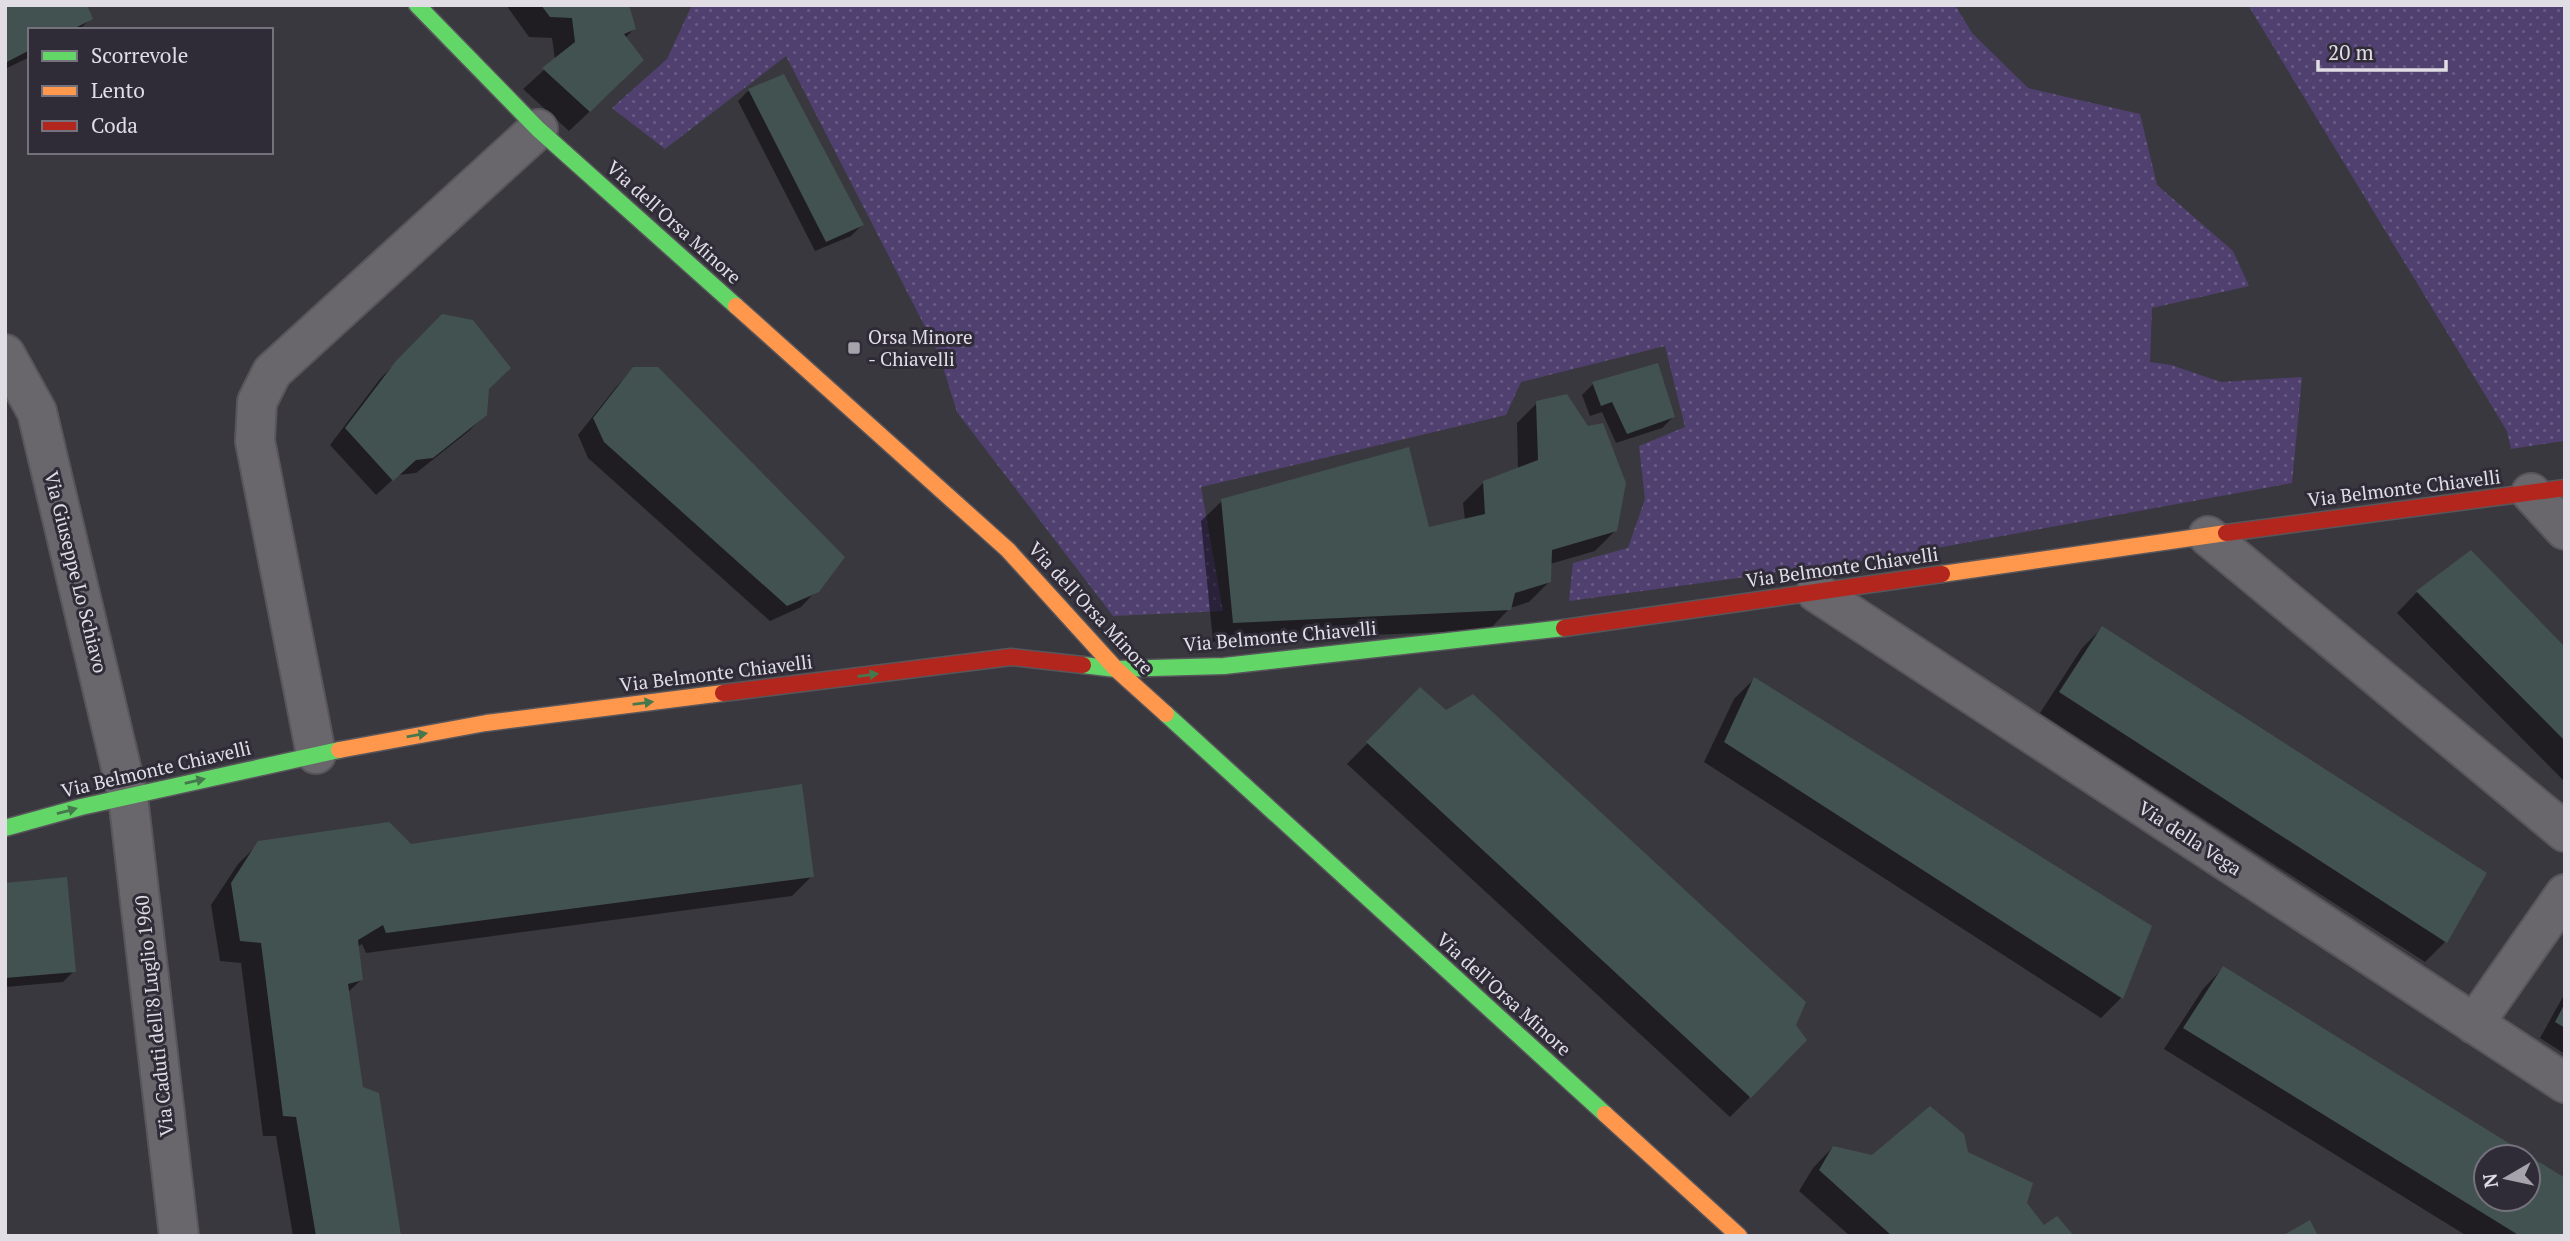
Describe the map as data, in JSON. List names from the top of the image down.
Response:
{
  "streets": {
    "street": [
      "Via dell'Orsa Minore",
      "Via Belmonte Chiavelli",
      "Via Giuseppe Lo Schiavo",
      "Via della Vega",
      "Via Caduti dell'8 Luglio 1960"
    ]
  },
  "crossings": [
    ["Via dell'Orsa Minore", "Via Belmonte Chiavelli"],
    ["Via Belmonte Chiavelli", "Via Giuseppe Lo Schiavo"],
    ["Via Belmonte Chiavelli", "Via della Vega"],
    ["Via Belmonte Chiavelli", "Via Caduti dell'8 Luglio 1960"],
    ["Via Giuseppe Lo Schiavo", "Via Caduti dell'8 Luglio 1960"]
  ],
  "one_way": ["Via Belmonte Chiavelli"],
  "places": {
    "transit": ["Orsa Minore - Chiavelli"]
  },
  "legend": ["Scorrevole", "Lento", "Coda"],
  "scale_bar": "20 m",
  "north": "left"
}
